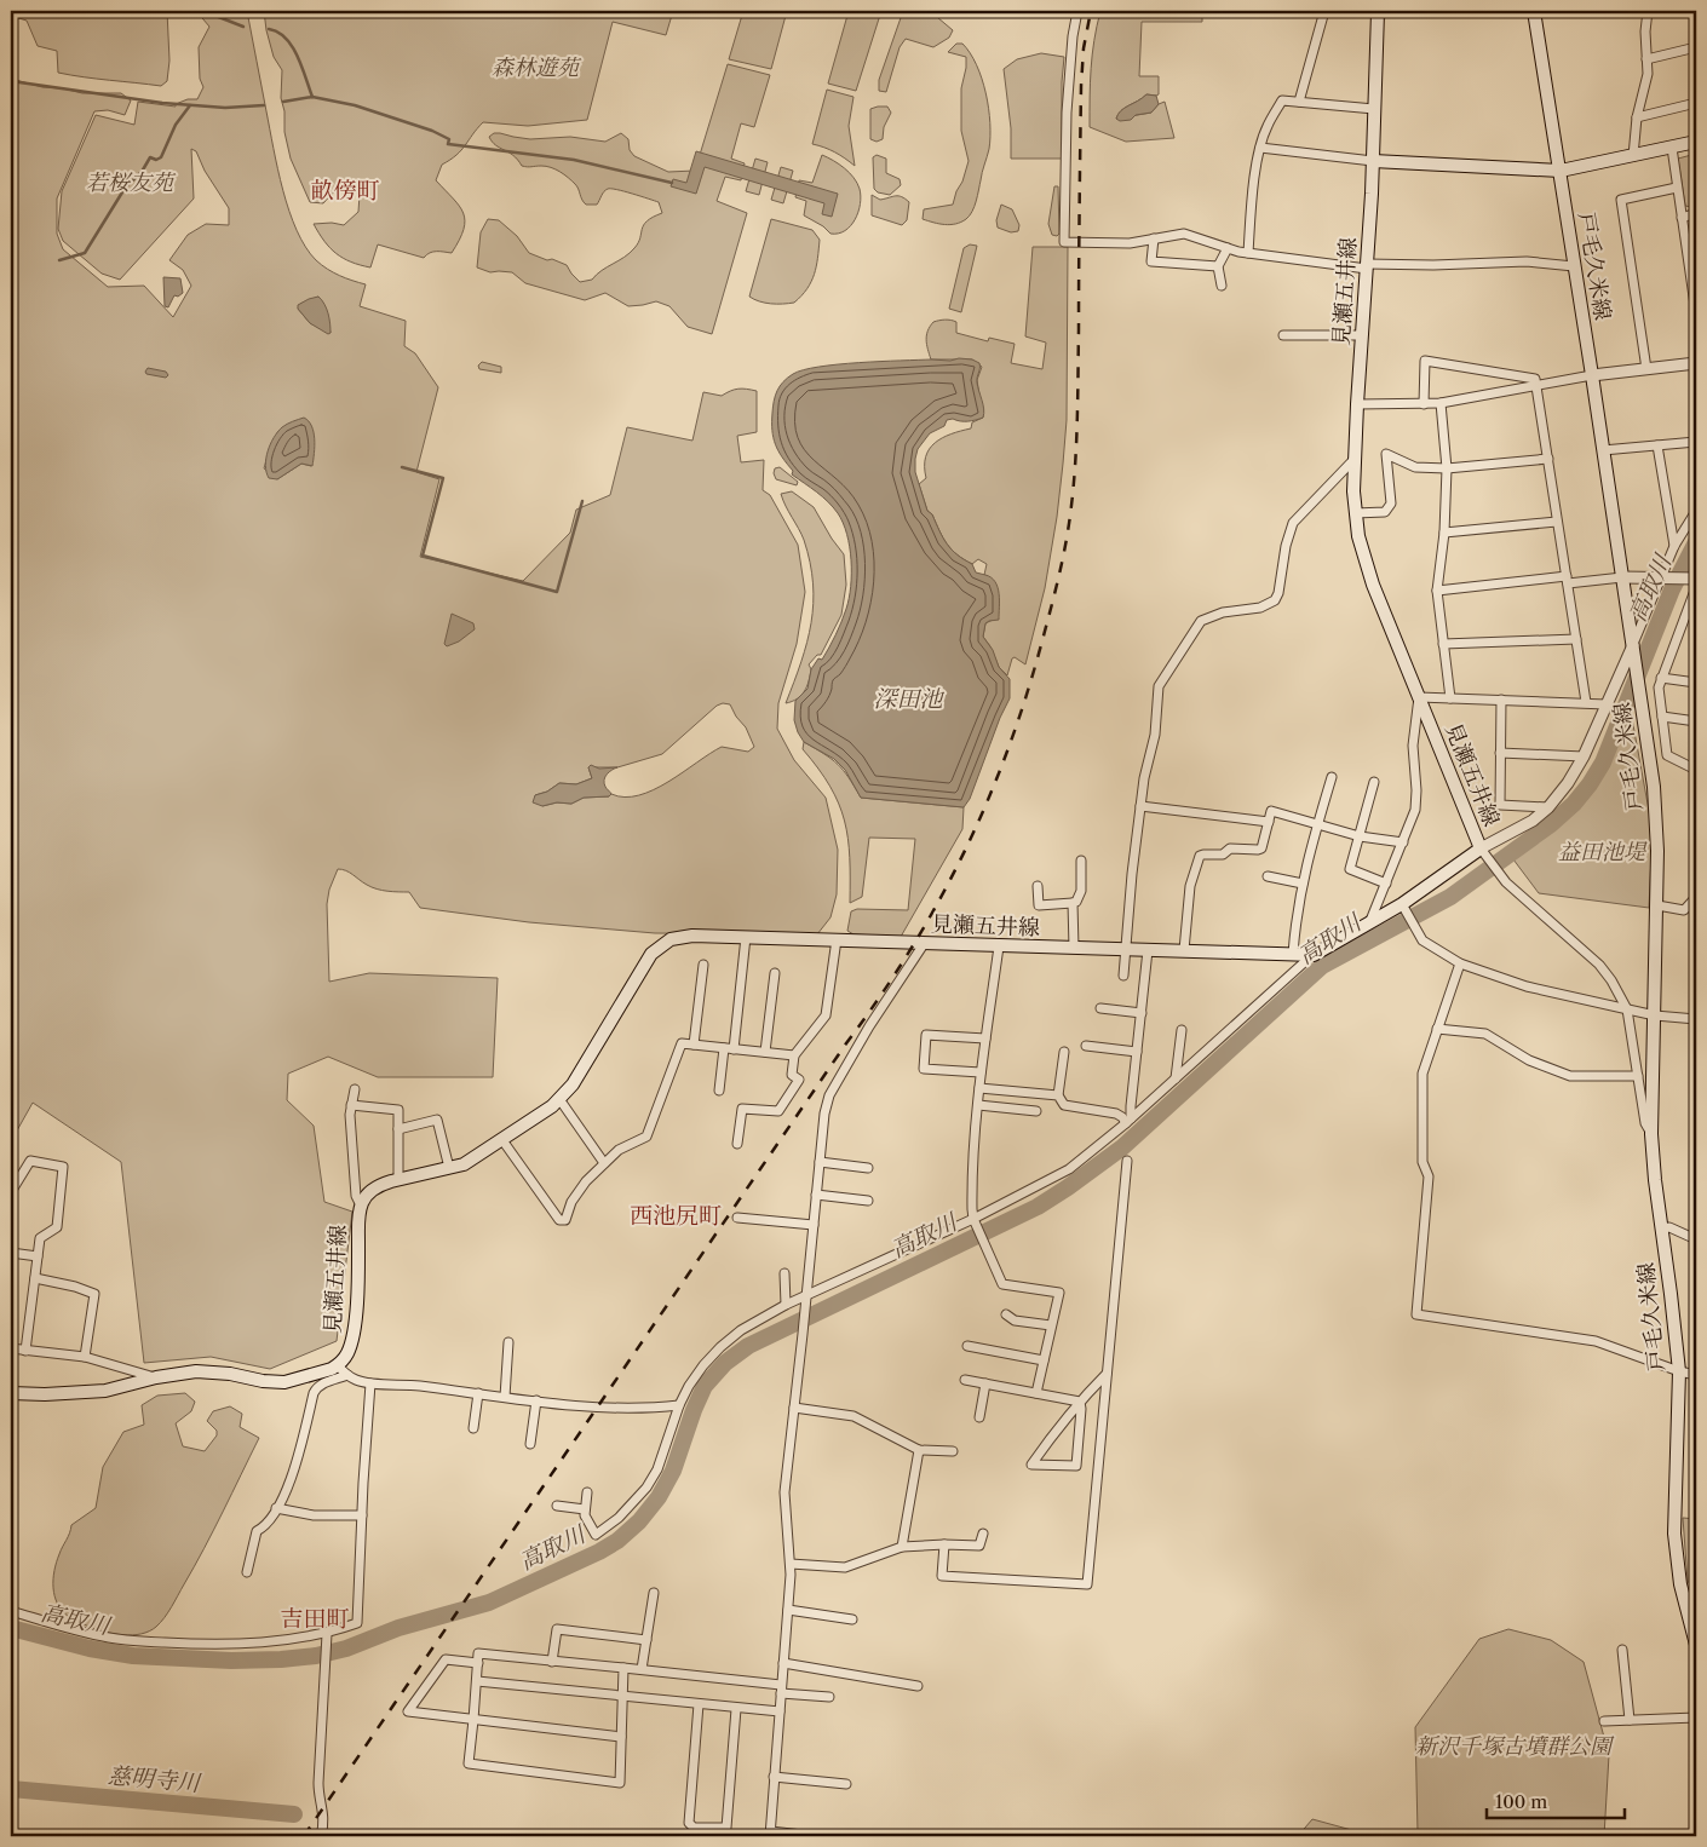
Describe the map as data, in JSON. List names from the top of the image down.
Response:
{
  "streets": {
    "main road": ["戸毛久米線", "見瀬五井線"]
  },
  "districts": ["畝傍町", "西池尻町", "吉田町"],
  "water": ["高取川", "深田池", "慈明寺川"],
  "parks": [
    "森林遊苑",
    "若桜友苑",
    "益田池堤",
    "新沢千塚古墳群公園"
  ],
  "scale_bar": "100 m"
}
